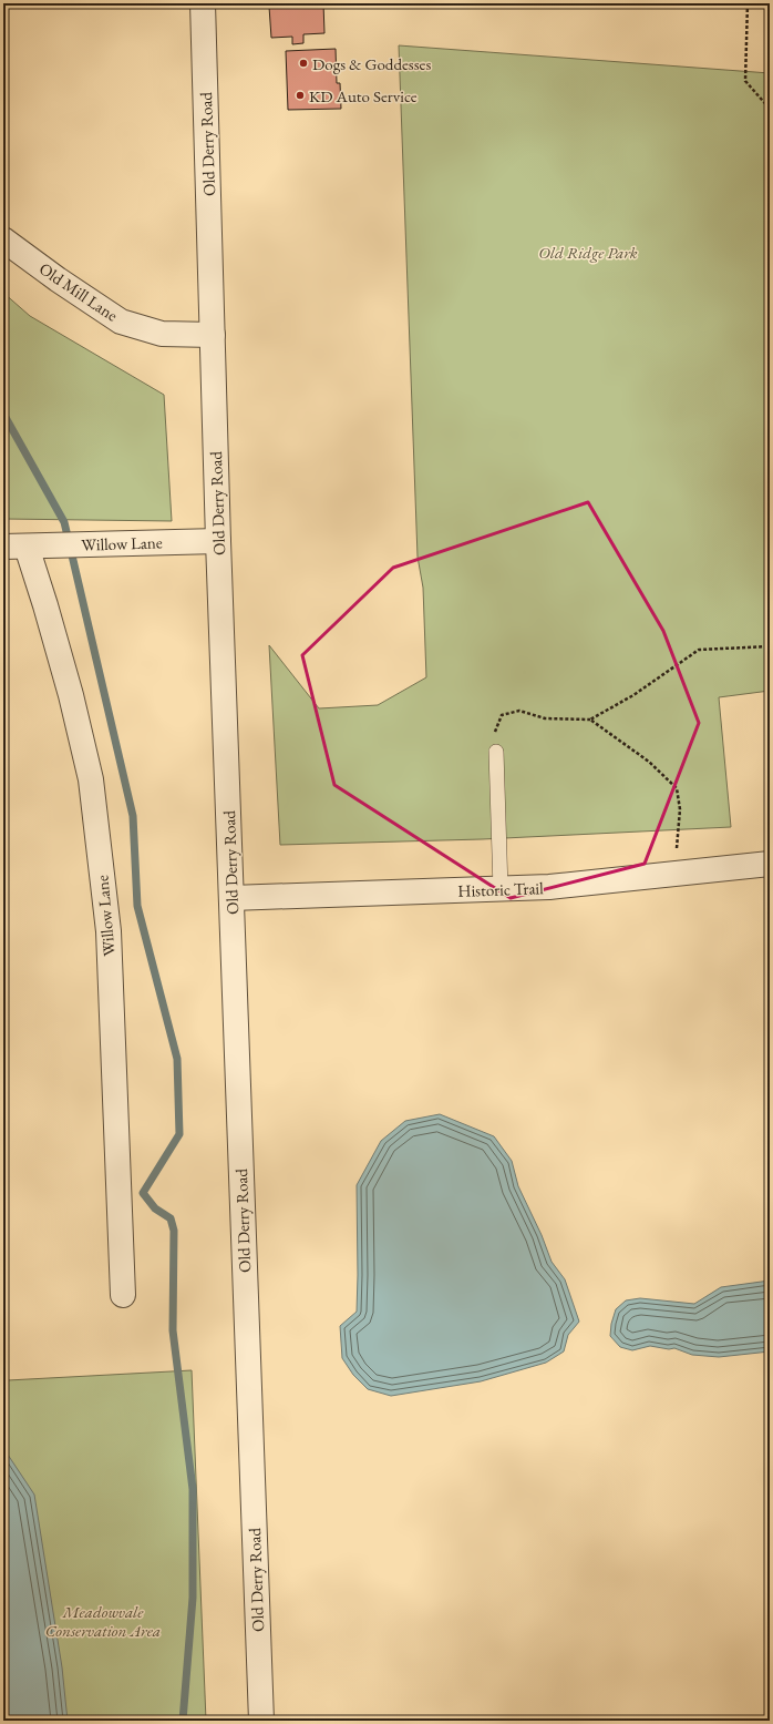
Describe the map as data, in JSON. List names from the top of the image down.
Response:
{
  "streets": {
    "street": [
      "Old Derry Road",
      "Old Mill Lane",
      "Willow Lane",
      "Historic Trail"
    ]
  },
  "crossings": [
    ["Old Derry Road", "Old Mill Lane"],
    ["Old Derry Road", "Willow Lane"],
    ["Old Derry Road", "Historic Trail"]
  ],
  "parks": ["Old Ridge Park", "Meadowvale Conservation Area"],
  "places": ["Dogs & Goddesses", "KD Auto Service"]
}
